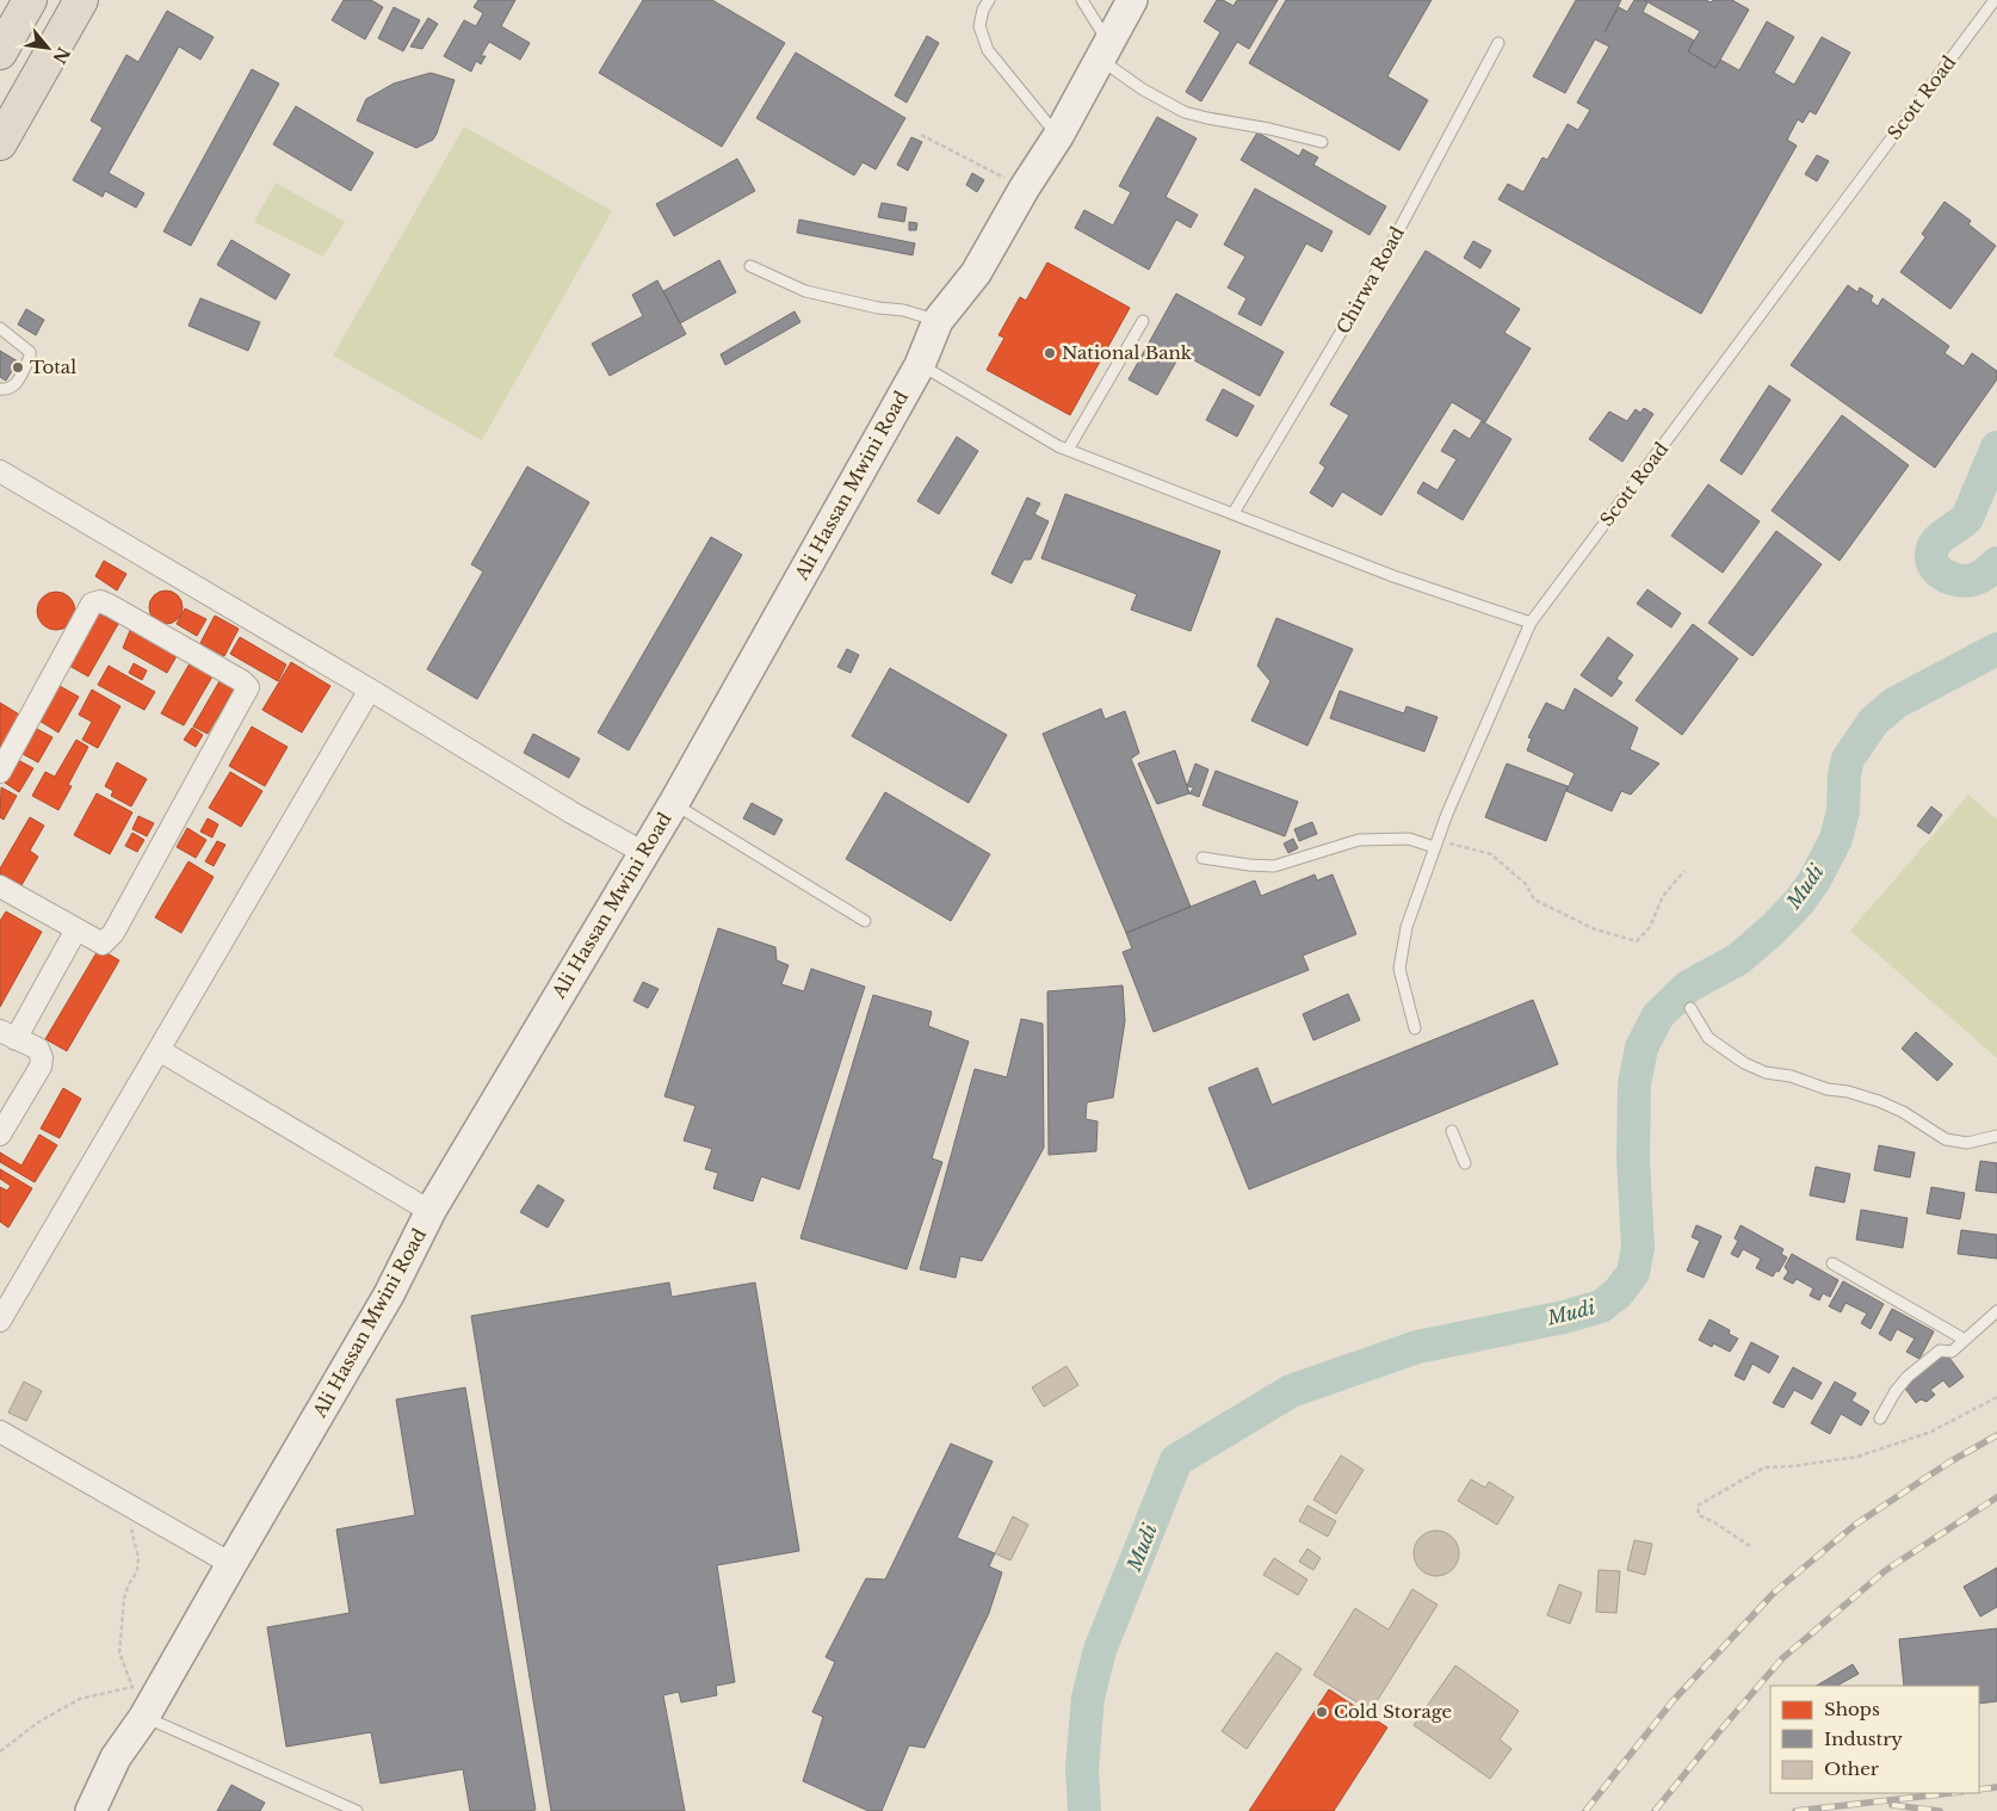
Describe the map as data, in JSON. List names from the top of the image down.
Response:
{
  "streets": {
    "main road": ["Ali Hassan Mwini Road"],
    "lane": ["Scott Road", "Chirwa Road"]
  },
  "water": ["Mudi"],
  "places": ["National Bank", "Total", "Cold Storage"],
  "legend": ["Shops", "Industry", "Other"],
  "north": "bottom right"
}
